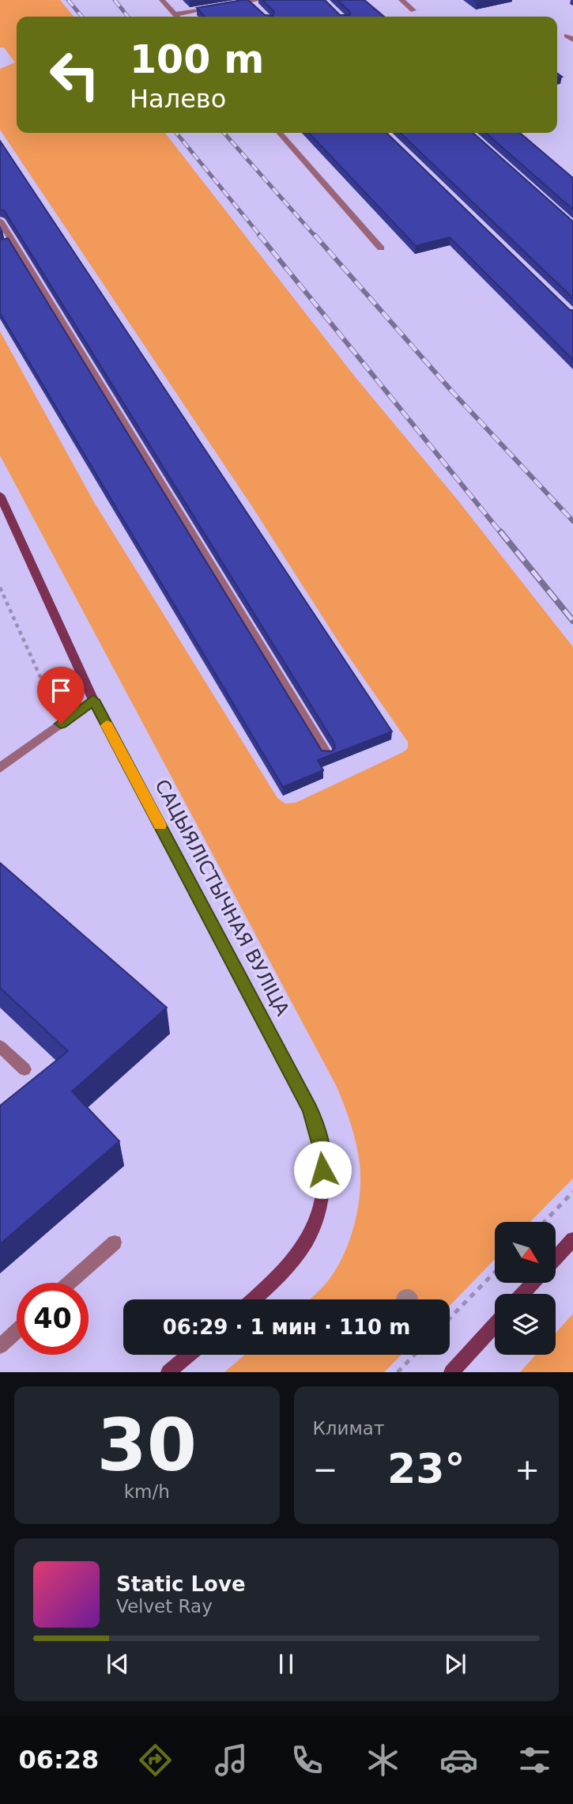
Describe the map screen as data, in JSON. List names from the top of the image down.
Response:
{
  "streets": {
    "street": ["САЦЫЯЛІСТЫЧНАЯ ВУЛІЦА"]
  },
  "north": "bottom right",
  "page": {
    "turn": ["100 m", "Налево"],
    "limit": "40",
    "trip": "06:29 · 1 мин · 110 m",
    "tile": [
      ["30", "km/h"],
      "Климат"
    ],
    "heat": ["−", "23°", "+"],
    "song": ["Static Love", "Velvet Ray"],
    "tabs": "06:28"
  }
}
